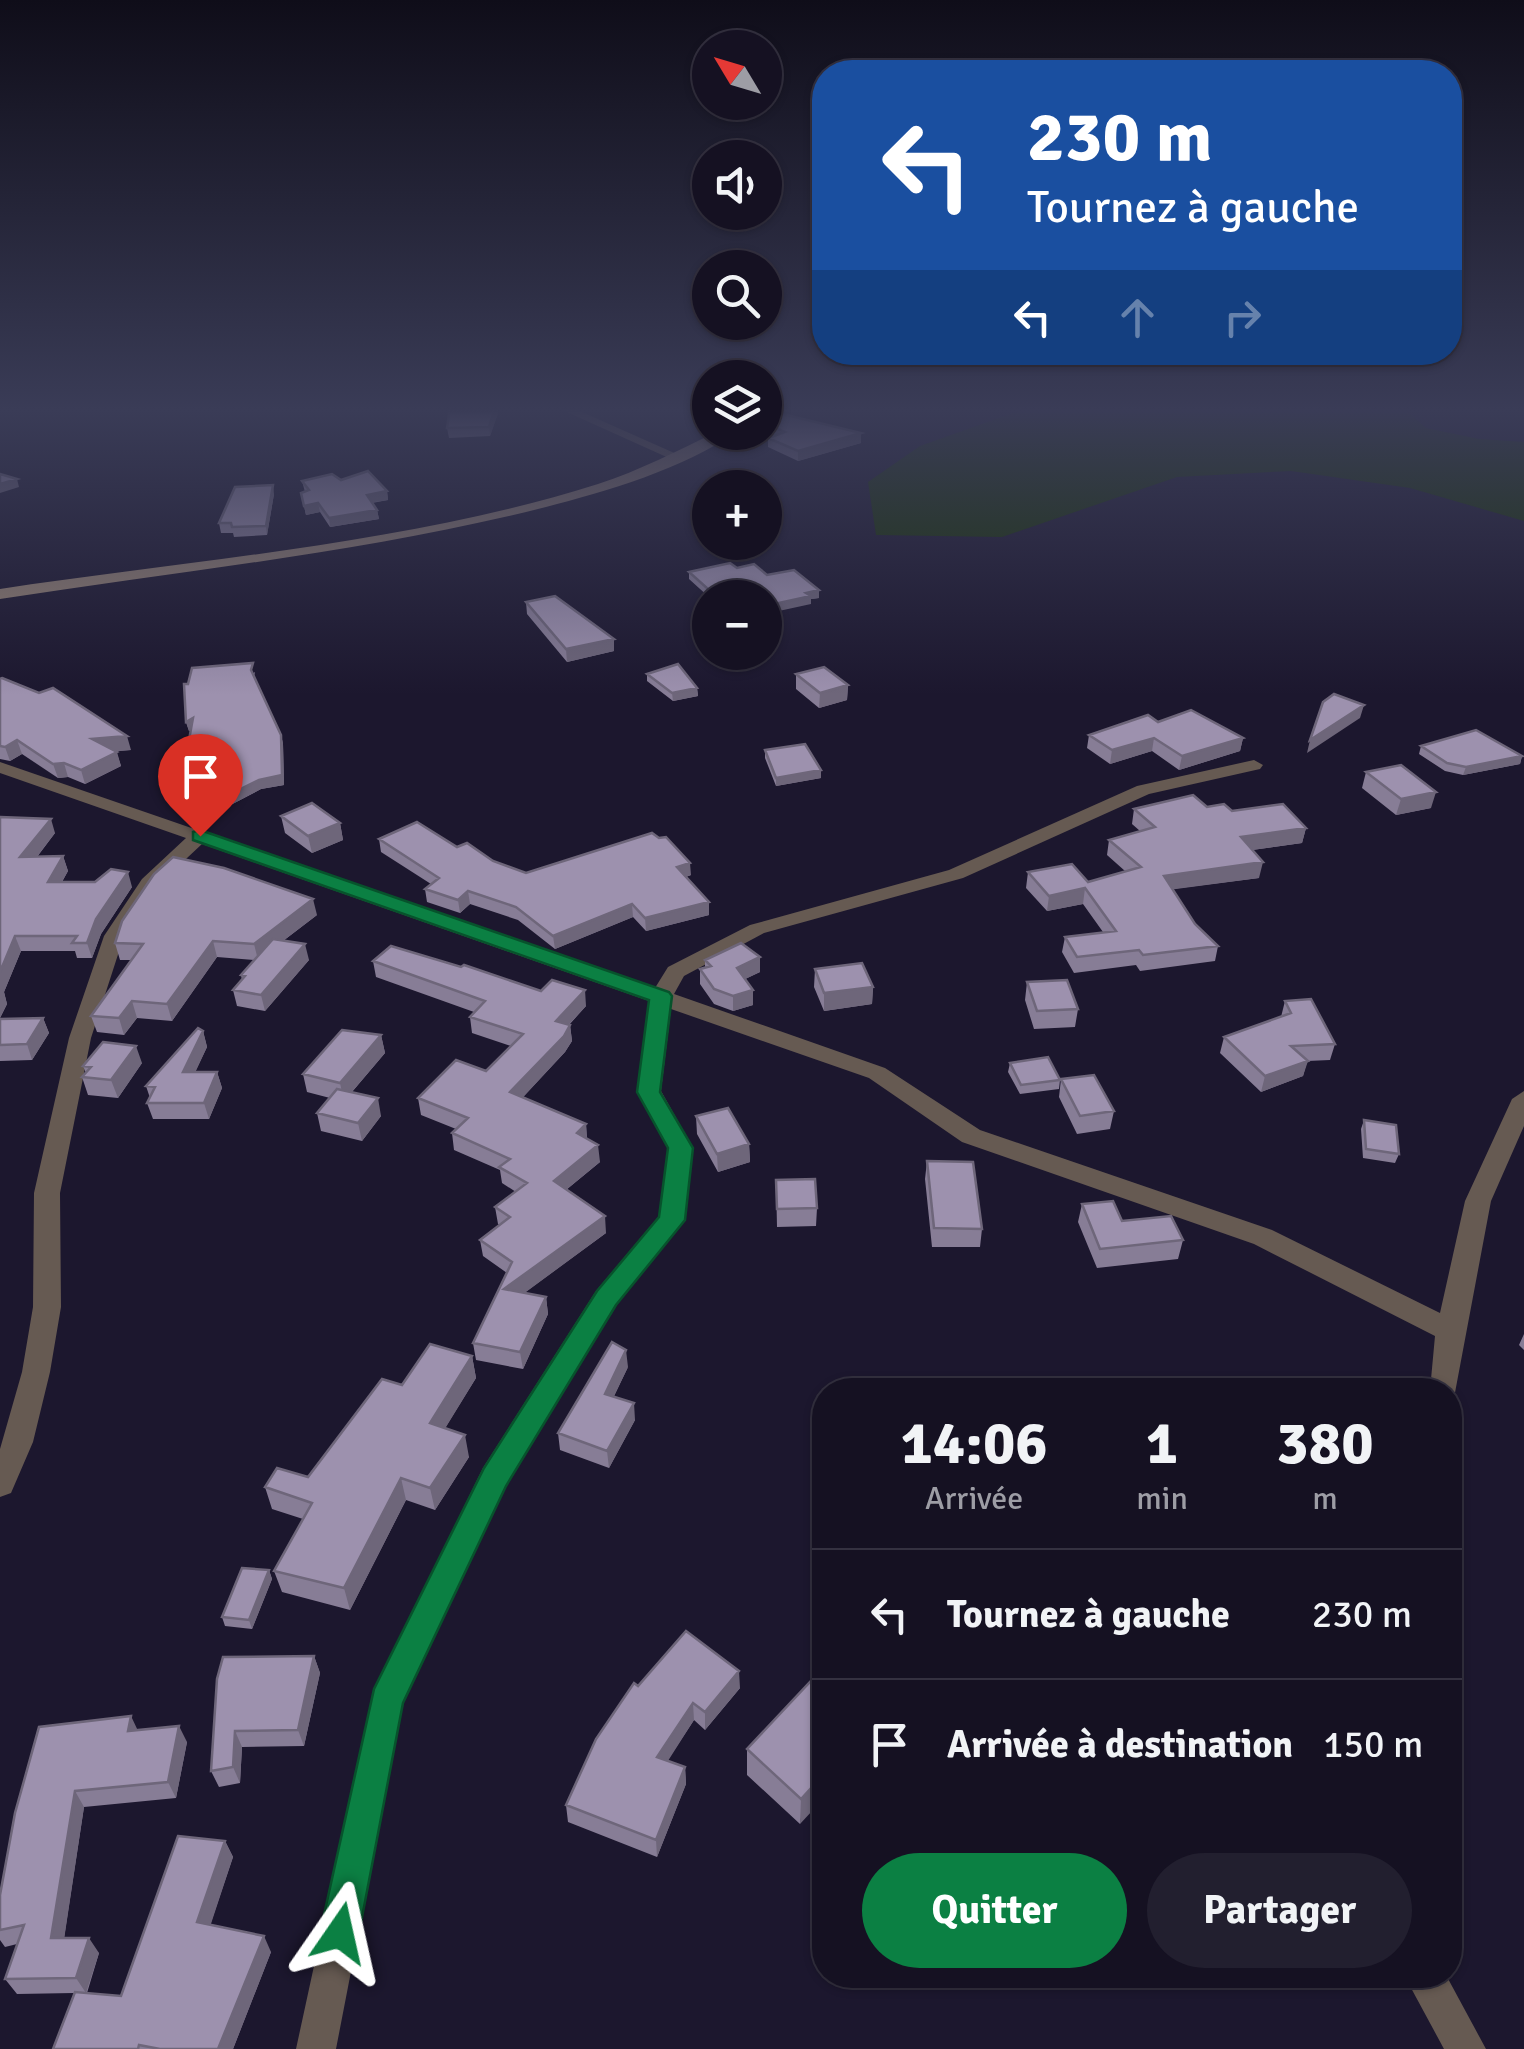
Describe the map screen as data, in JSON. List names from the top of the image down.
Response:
{
  "north": "top left",
  "page": {
    "map_buttons": ["+", "−"],
    "turn": ["230 m", "Tournez à gauche"],
    "eta": [
      "14:06",
      "Arrivée",
      "1",
      "min",
      "380",
      "m"
    ],
    "list": [
      {
        "name": "Tournez à gauche",
        "value": "230 m"
      },
      {
        "name": "Arrivée à destination",
        "value": "150 m"
      }
    ],
    "buttons": ["Quitter", "Partager"]
  }
}
